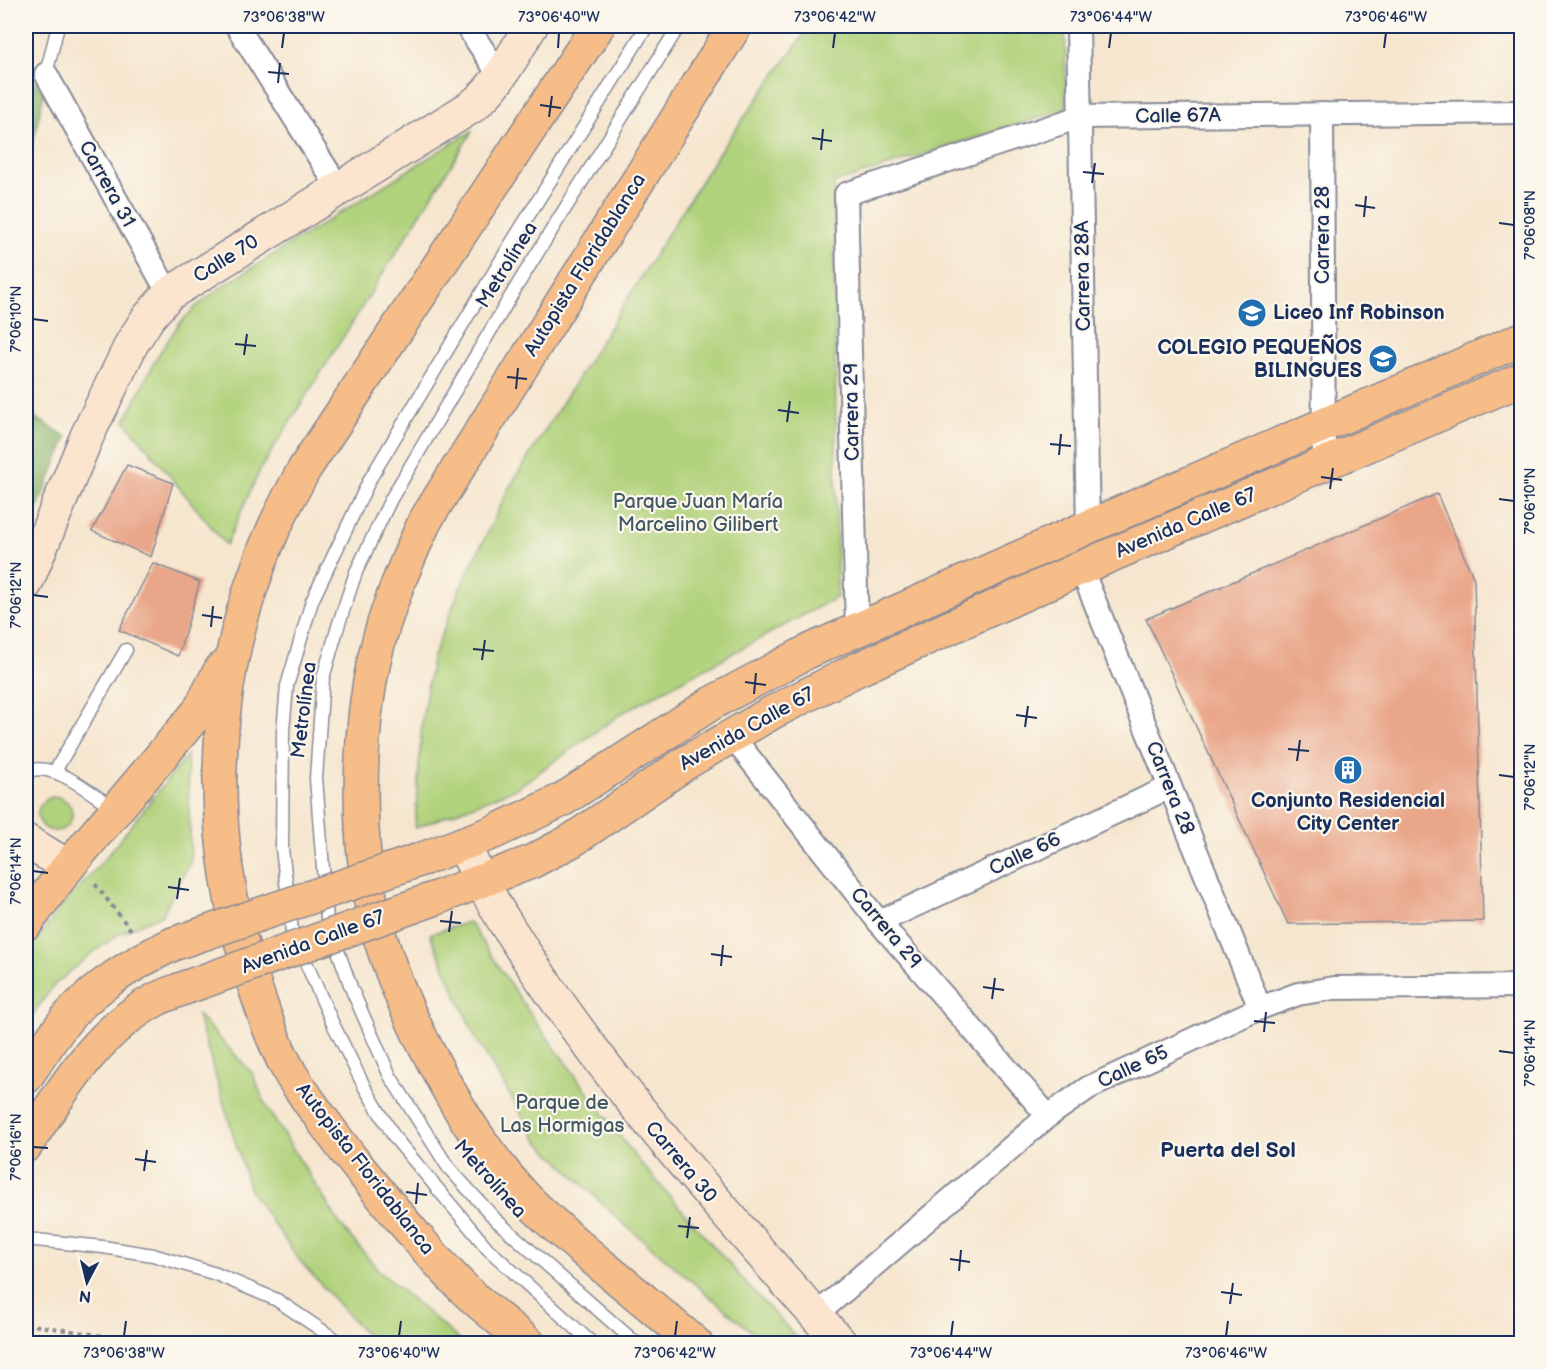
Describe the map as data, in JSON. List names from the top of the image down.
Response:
{
  "streets": {
    "main road": ["Autopista Floridablanca", "Avenida Calle 67"],
    "street": [
      "Calle 67A",
      "Carrera 31",
      "Carrera 28",
      "Calle 70",
      "Carrera 28A",
      "Carrera 29",
      "Calle 66",
      "Calle 65",
      "Carrera 30"
    ],
    "lane": ["Metrolínea"]
  },
  "crossings": [
    ["Calle 67A", "Carrera 28"],
    ["Calle 67A", "Carrera 28A"],
    ["Calle 67A", "Carrera 29"],
    ["Carrera 31", "Calle 70"],
    ["Carrera 28", "Avenida Calle 67"],
    ["Carrera 28", "Calle 66"],
    ["Carrera 28", "Calle 65"],
    ["Carrera 28A", "Avenida Calle 67"],
    ["Carrera 29", "Avenida Calle 67"],
    ["Carrera 29", "Calle 66"],
    ["Carrera 29", "Calle 65"],
    ["Avenida Calle 67", "Carrera 30"],
    ["Calle 65", "Carrera 30"]
  ],
  "districts": ["Puerta del Sol"],
  "parks": ["Parque Juan María Marcelino Gilibert", "Parque de Las Hormigas"],
  "places": {
    "school or university": ["Liceo Inf Robinson", "COLEGIO PEQUEÑOS BILINGUES"],
    "building": ["Conjunto Residencial City Center"]
  },
  "north": "bottom",
  "coordinates": [
    "73°06'38\"W",
    "73°06'40\"W",
    "73°06'42\"W",
    "73°06'44\"W",
    "73°06'46\"W",
    "7°06'08\"N",
    "7°06'10\"N",
    "7°06'12\"N",
    "7°06'14\"N",
    "7°06'16\"N"
  ]
}
